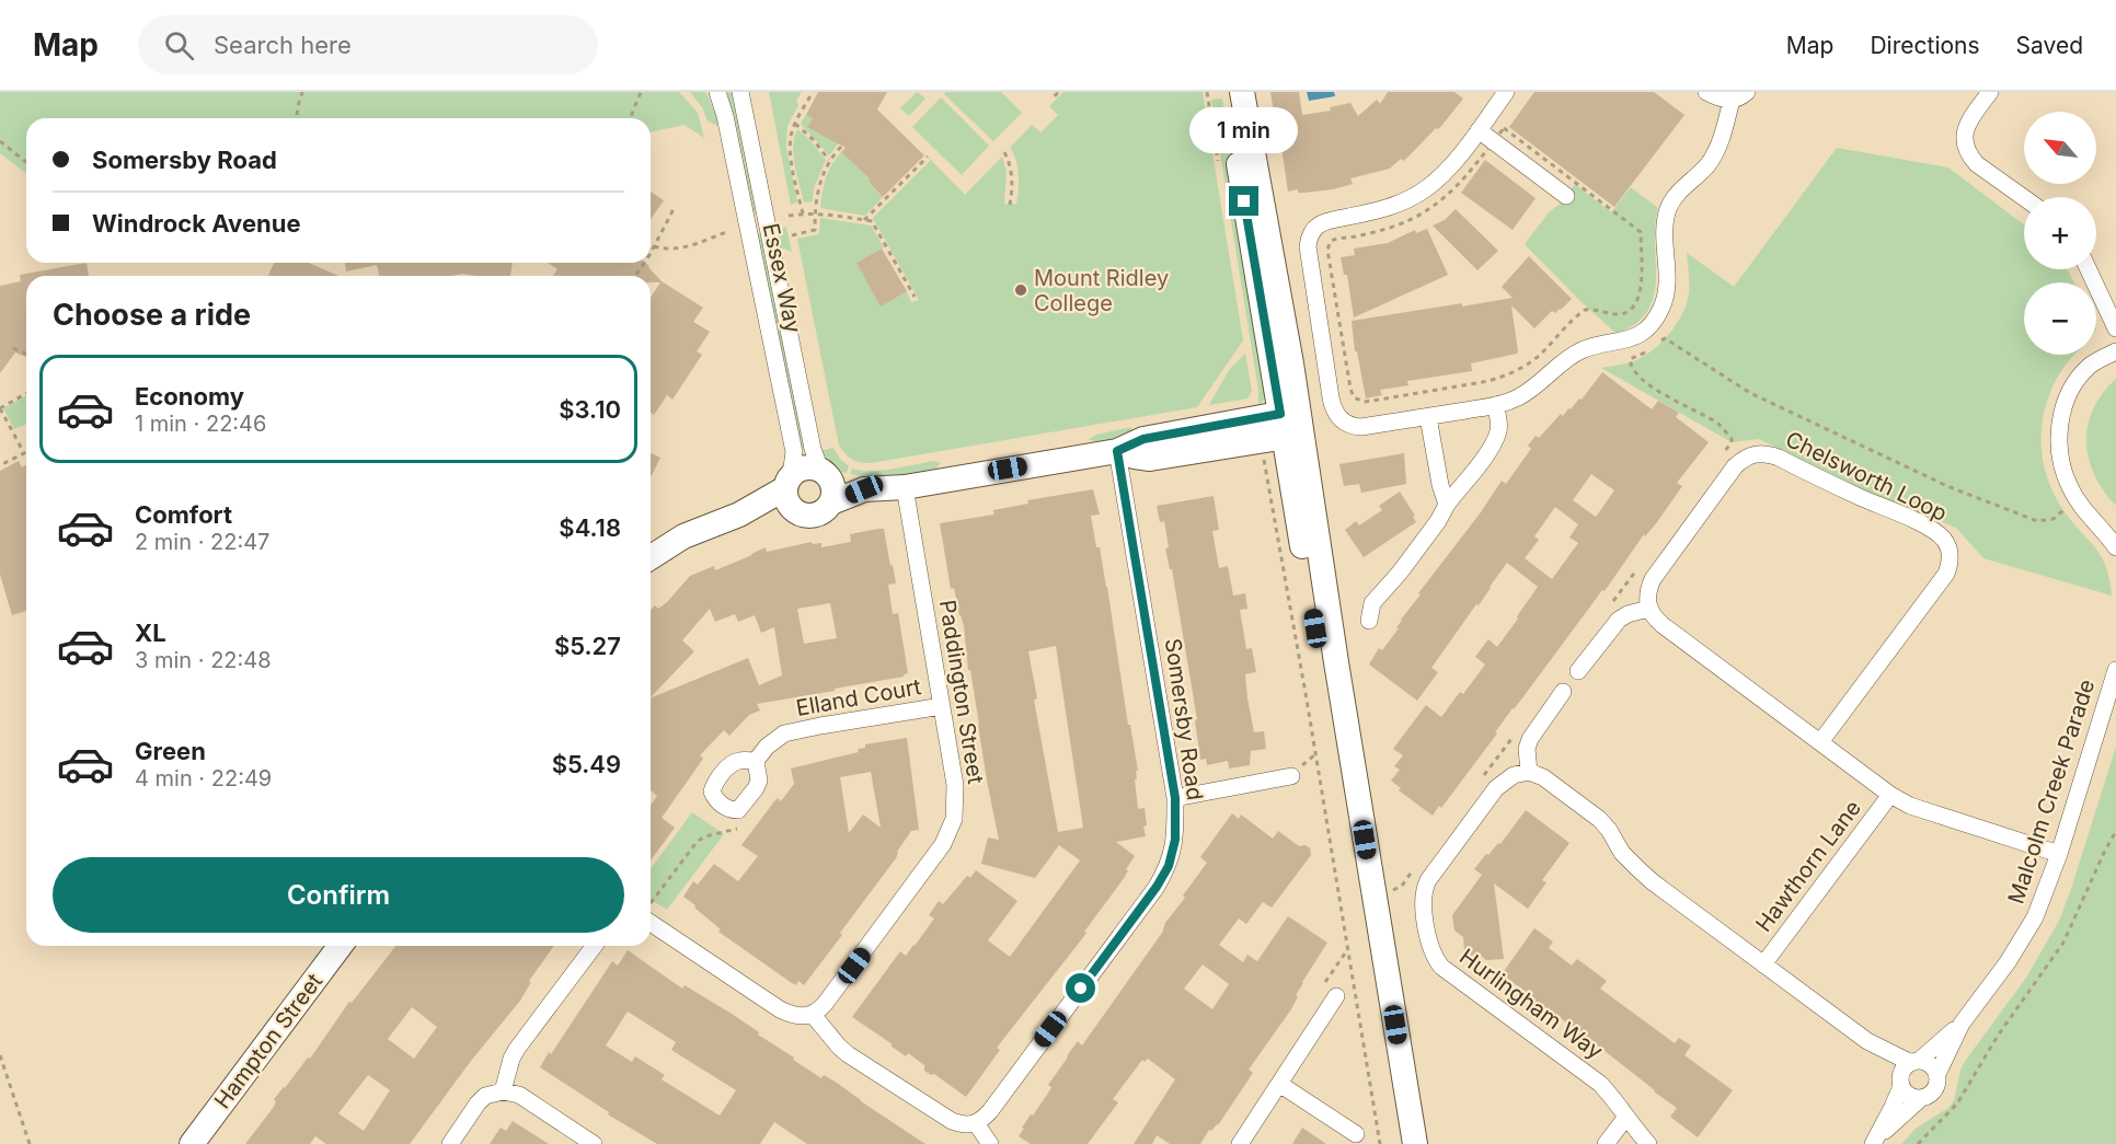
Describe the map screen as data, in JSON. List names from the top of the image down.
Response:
{
  "streets": {
    "street": [
      "Essex Way",
      "Chelsworth Loop",
      "Paddington Street",
      "Elland Court",
      "Somersby Road",
      "Malcolm Creek Parade",
      "Hawthorn Lane",
      "Hurlingham Way",
      "Hampton Street"
    ]
  },
  "crossings": [
    ["Paddington Street", "Elland Court"]
  ],
  "places": ["Mount Ridley College"],
  "north": "top left",
  "page": {
    "header": "Map",
    "search": "Search here",
    "nav": ["Map", "Directions", "Saved"],
    "bubble": "1 min",
    "map_buttons": ["+", "−"],
    "banner": ["Somersby Road", "Windrock Avenue"],
    "heading": "Choose a ride",
    "list": [
      {
        "name": "Economy",
        "note": "1 min · 22:46",
        "value": "$3.10"
      },
      {
        "name": "Comfort",
        "note": "2 min · 22:47",
        "value": "$4.18"
      },
      {
        "name": "XL",
        "note": "3 min · 22:48",
        "value": "$5.27"
      },
      {
        "name": "Green",
        "note": "4 min · 22:49",
        "value": "$5.49"
      }
    ],
    "buttons": "Confirm"
  }
}
